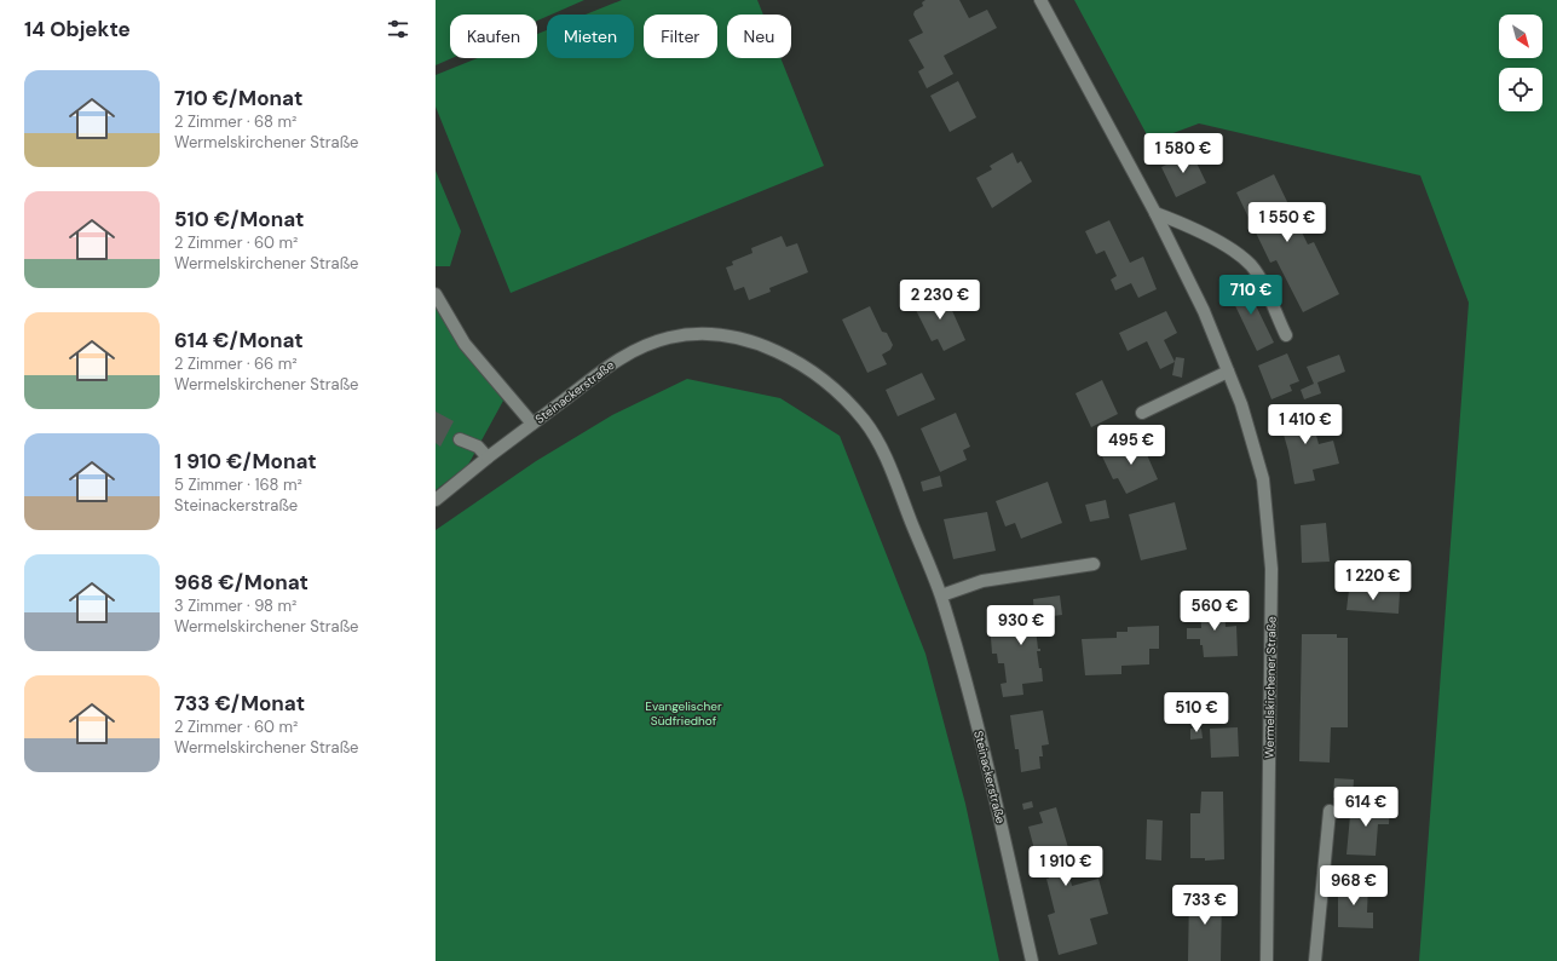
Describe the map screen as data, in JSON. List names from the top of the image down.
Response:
{
  "streets": {
    "street": ["Steinackerstraße", "Wermelskirchener Straße"]
  },
  "parks": ["Evangelischer Südfriedhof"],
  "north": "bottom right",
  "page": {
    "heading": "14 Objekte",
    "chip": [
      "Kaufen",
      "Mieten",
      "Filter",
      "Neu"
    ],
    "list": [
      {
        "name": "710 €/Monat",
        "note": "2 Zimmer · 68 m² · Wermelskirchener Straße"
      },
      {
        "name": "510 €/Monat",
        "note": "2 Zimmer · 60 m² · Wermelskirchener Straße"
      },
      {
        "name": "614 €/Monat",
        "note": "2 Zimmer · 66 m² · Wermelskirchener Straße"
      },
      {
        "name": "1 910 €/Monat",
        "note": "5 Zimmer · 168 m² · Steinackerstraße"
      },
      {
        "name": "968 €/Monat",
        "note": "3 Zimmer · 98 m² · Wermelskirchener Straße"
      },
      {
        "name": "733 €/Monat",
        "note": "2 Zimmer · 60 m² · Wermelskirchener Straße"
      }
    ],
    "price": [
      "1 580 €",
      "1 550 €",
      "710 €",
      "2 230 €",
      "1 410 €",
      "495 €",
      "1 220 €",
      "560 €",
      "930 €",
      "510 €",
      "614 €",
      "1 910 €",
      "968 €",
      "733 €"
    ]
  }
}
